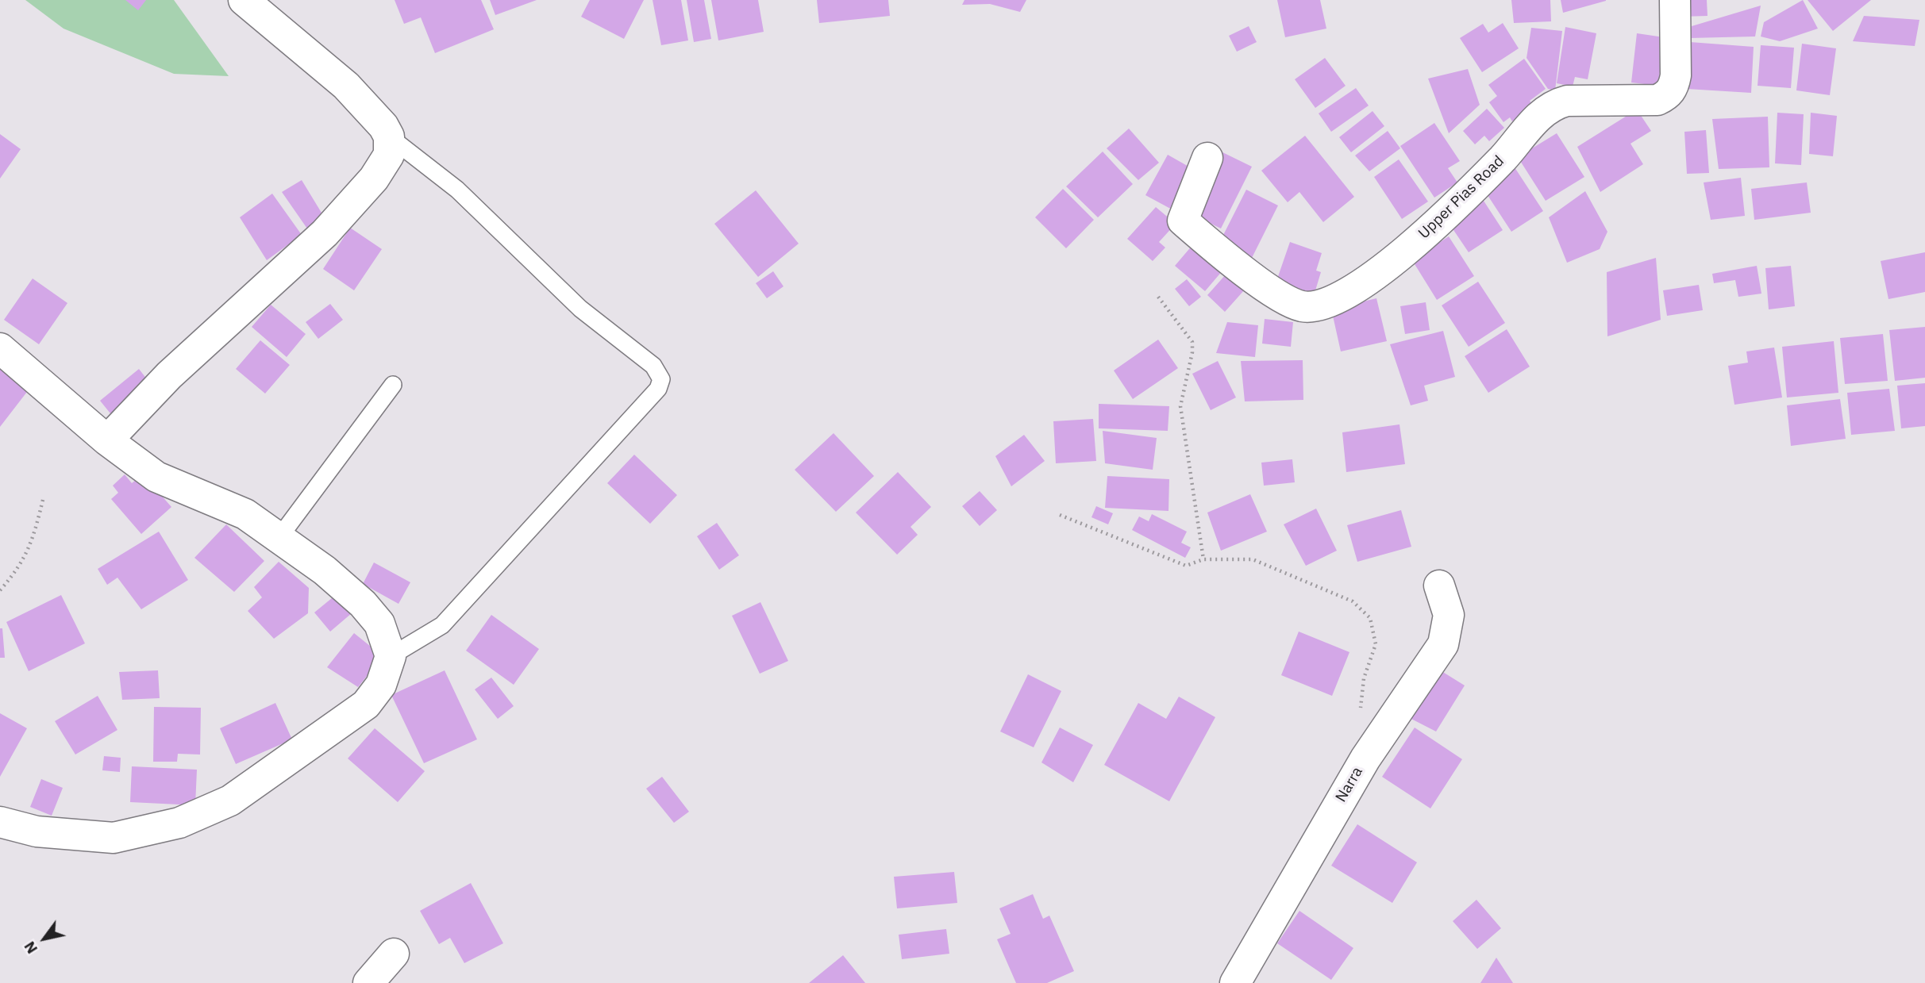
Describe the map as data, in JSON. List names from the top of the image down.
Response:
{
  "streets": {
    "street": ["Upper Pias Road", "Narra"]
  },
  "north": "bottom left"
}
